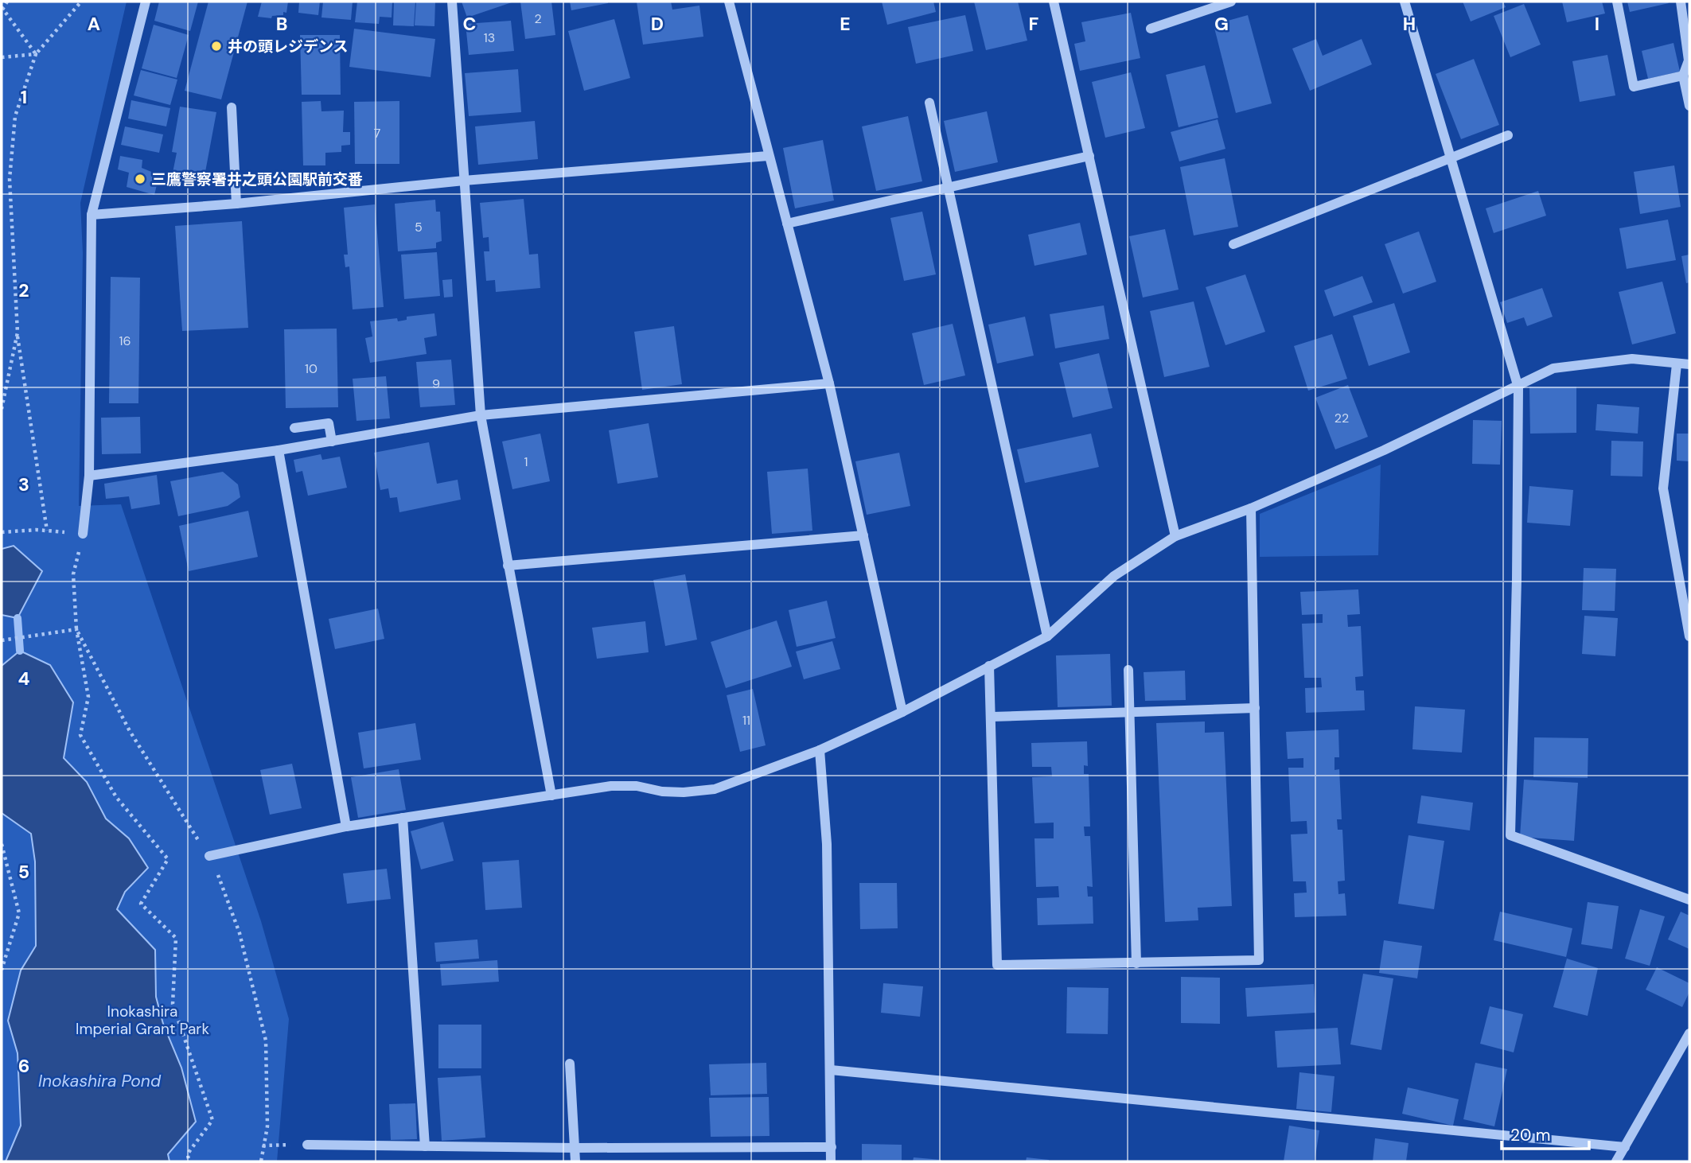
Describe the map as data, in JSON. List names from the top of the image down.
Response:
{
  "water": ["Inokashira Pond"],
  "parks": ["Inokashira Imperial Grant Park"],
  "places": ["井の頭レジデンス", "三鷹警察署井之頭公園駅前交番"],
  "house_numbers": [
    "2",
    "13",
    "7",
    "5",
    "16",
    "10",
    "9",
    "22",
    "1",
    "11"
  ],
  "scale_bar": "20 m",
  "grid": {
    "columns": [
      "A",
      "B",
      "C",
      "D",
      "E",
      "F",
      "G",
      "H",
      "I"
    ],
    "rows": [
      "1",
      "2",
      "3",
      "4",
      "5",
      "6"
    ]
  }
}
